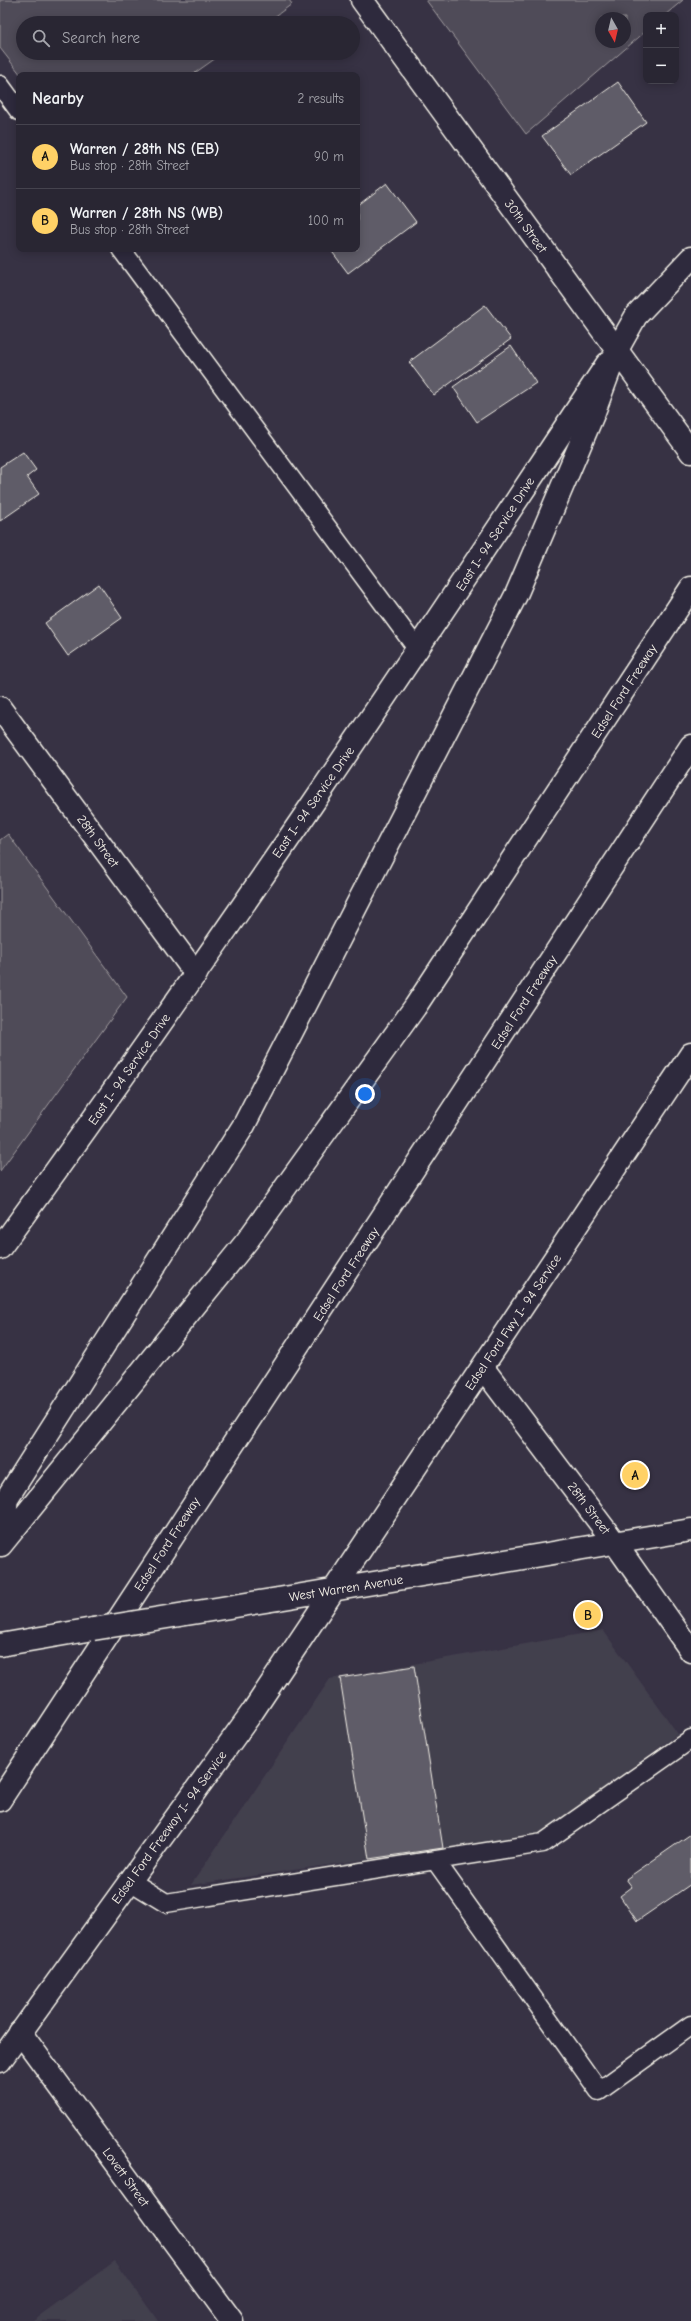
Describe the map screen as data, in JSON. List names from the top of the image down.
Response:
{
  "streets": {
    "main road": [
      "30th Street",
      "East I- 94 Service Drive",
      "Edsel Ford Freeway",
      "28th Street",
      "Edsel Ford Fwy I- 94 Service",
      "West Warren Avenue",
      "Edsel Ford Freeway I- 94 Service",
      "Lovett Street"
    ]
  },
  "crossings": [
    ["30th Street", "East I- 94 Service Drive"],
    ["East I- 94 Service Drive", "28th Street"],
    ["28th Street", "Edsel Ford Fwy I- 94 Service"],
    ["28th Street", "West Warren Avenue"],
    ["Edsel Ford Fwy I- 94 Service", "West Warren Avenue"],
    ["Edsel Ford Fwy I- 94 Service", "Edsel Ford Freeway I- 94 Service"],
    ["West Warren Avenue", "Edsel Ford Freeway I- 94 Service"],
    ["Edsel Ford Freeway I- 94 Service", "Lovett Street"]
  ],
  "north": "bottom",
  "page": {
    "map_buttons": ["+", "−"],
    "search": "Search here",
    "heading": ["Nearby", "2 results"],
    "list": [
      {
        "mark": "A",
        "name": "Warren / 28th NS (EB)",
        "note": "Bus stop · 28th Street",
        "value": "90 m"
      },
      {
        "mark": "B",
        "name": "Warren / 28th NS (WB)",
        "note": "Bus stop · 28th Street",
        "value": "100 m"
      }
    ],
    "pins": ["A", "B"]
  }
}
